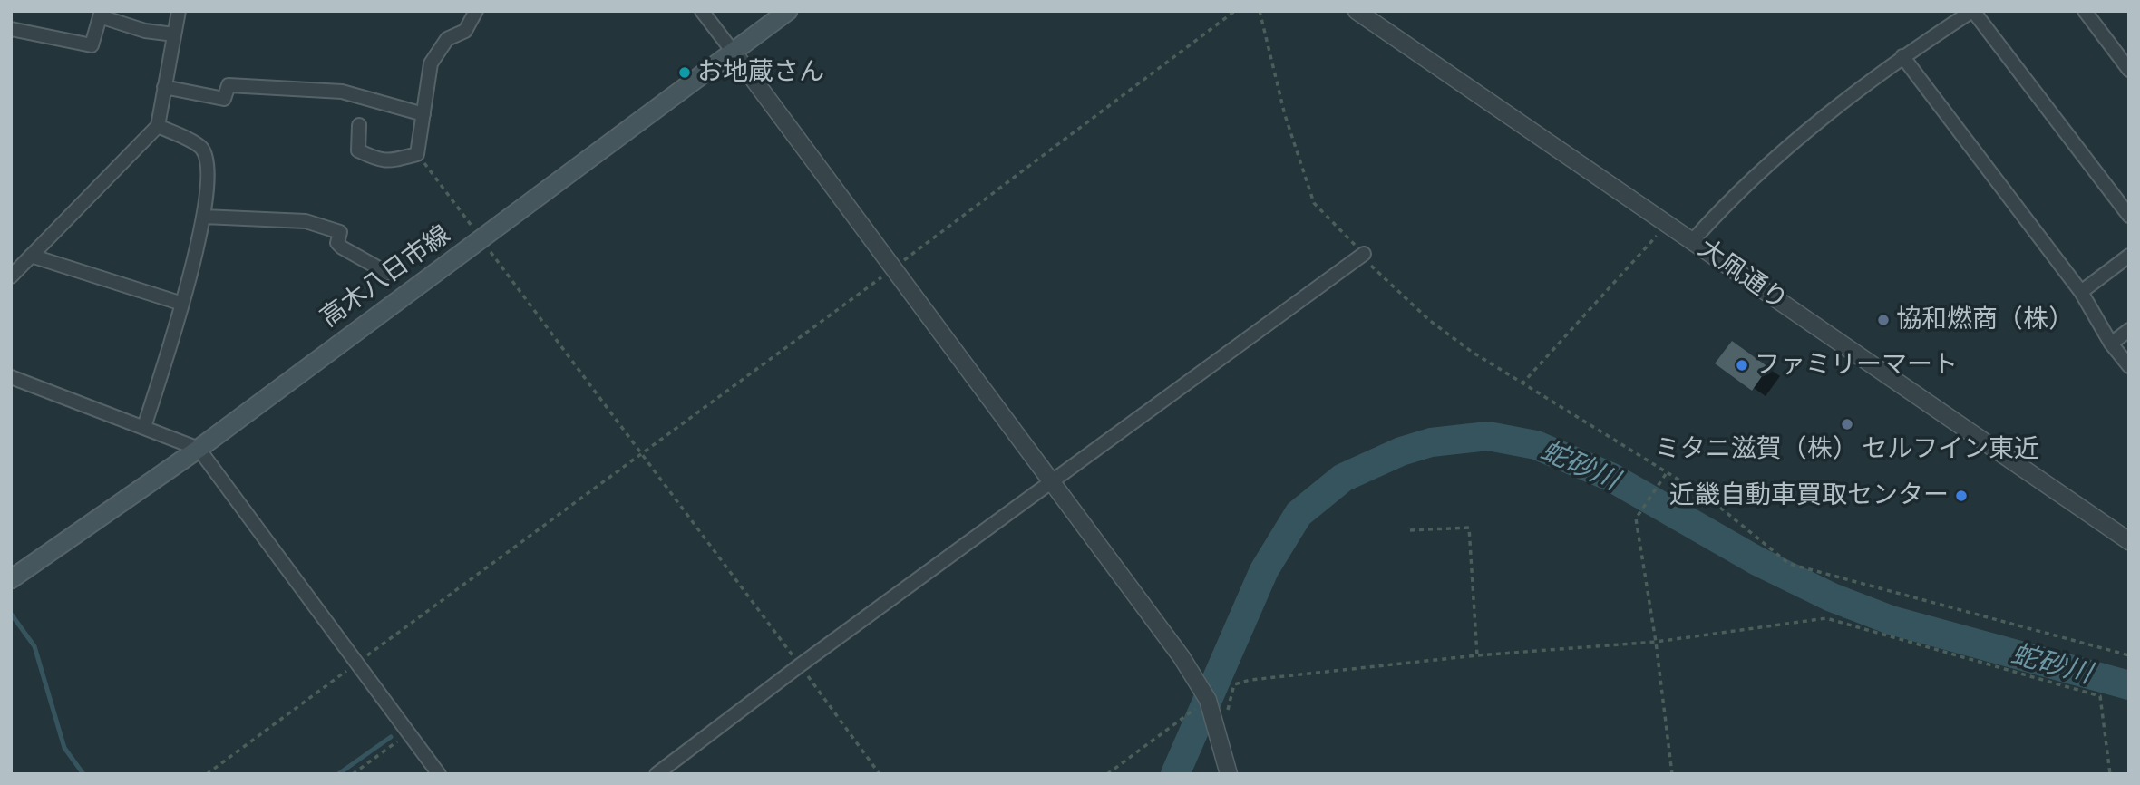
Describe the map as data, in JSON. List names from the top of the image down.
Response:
{
  "streets": {
    "main road": ["高木八日市線"],
    "street": ["大凧通り"]
  },
  "water": ["蛇砂川"],
  "places": [
    "お地蔵さん",
    "協和燃商（株）",
    "ファミリーマート",
    "ミタニ滋賀（株） セルフイン東近",
    "近畿自動車買取センター"
  ]
}
